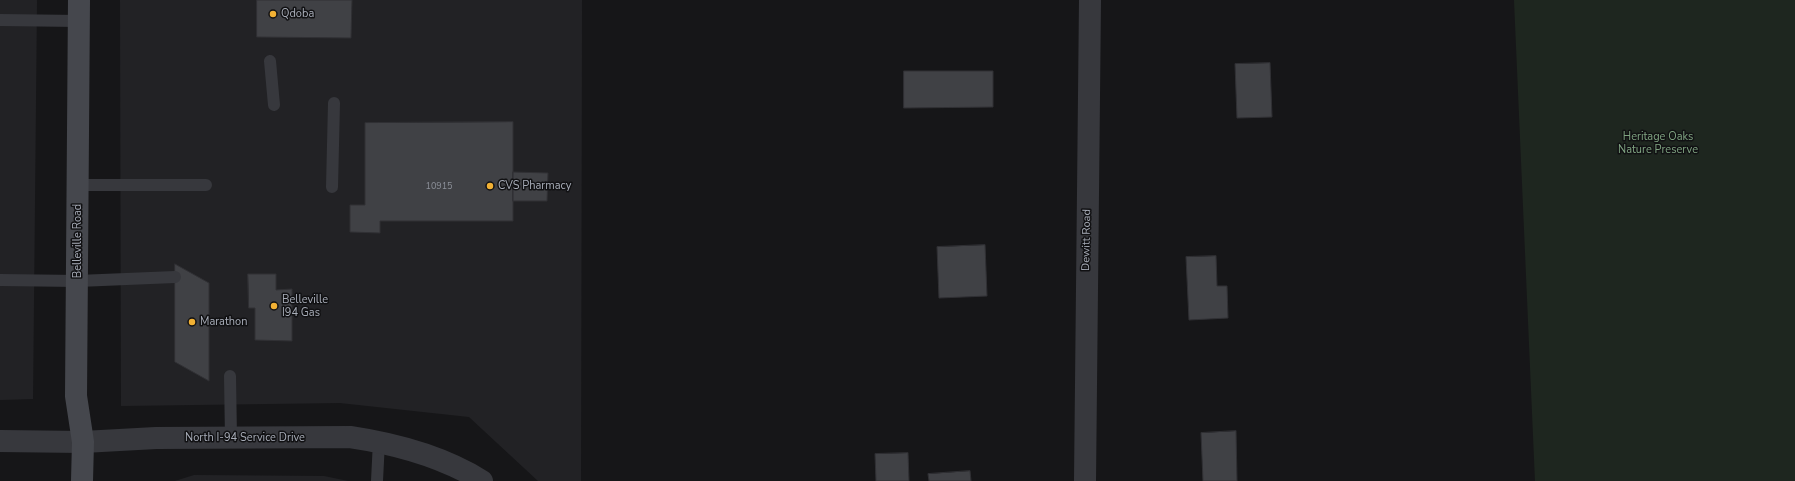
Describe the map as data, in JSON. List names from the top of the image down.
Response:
{
  "streets": {
    "main road": ["Belleville Road"],
    "street": ["Dewitt Road", "North I-94 Service Drive"]
  },
  "crossings": [
    ["Belleville Road", "North I-94 Service Drive"]
  ],
  "parks": ["Heritage Oaks Nature Preserve"],
  "places": [
    "Qdoba",
    "CVS Pharmacy",
    "Belleville I94 Gas",
    "Marathon"
  ],
  "house_numbers": ["10915"]
}
